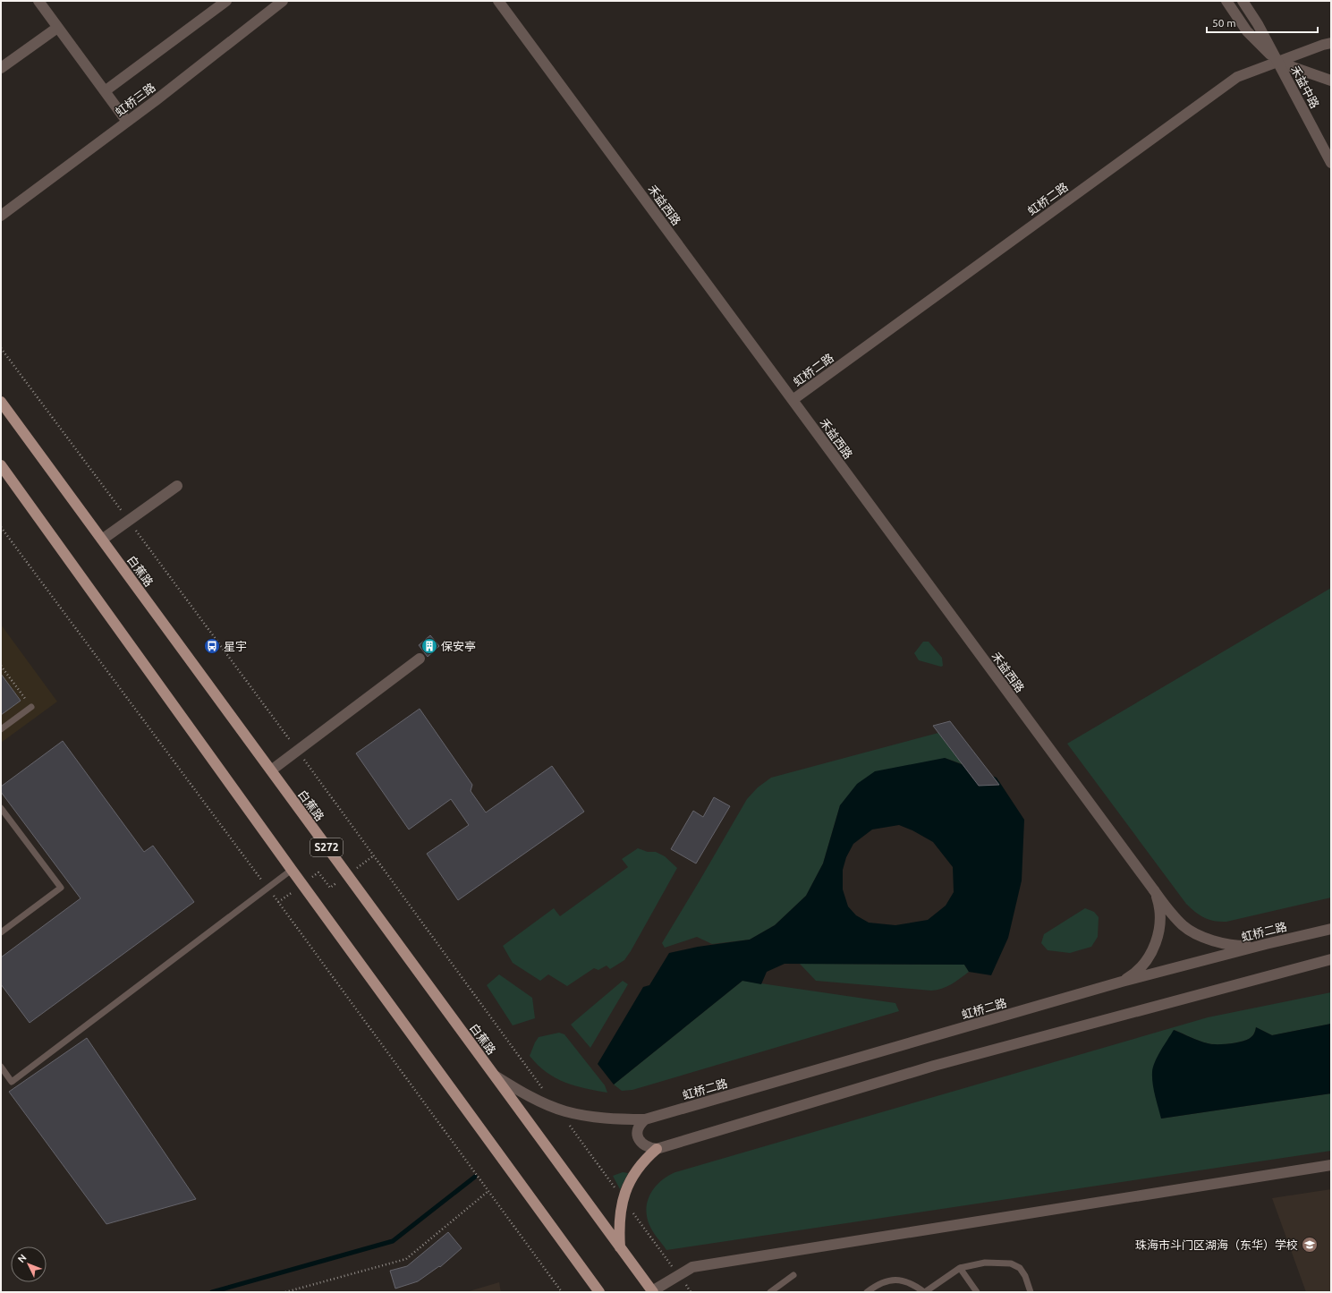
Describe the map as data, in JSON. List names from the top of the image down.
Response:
{
  "streets": {
    "main road": ["白蕉路", "S272"],
    "street": [
      "禾益中路",
      "虹桥三路",
      "虹桥二路",
      "禾益西路"
    ]
  },
  "crossings": [
    ["禾益中路", "虹桥二路"],
    ["虹桥二路", "禾益西路"],
    ["虹桥二路", "白蕉路"]
  ],
  "places": {
    "bus stop": ["星宇"],
    "building": ["保安亭"],
    "school or university": ["珠海市斗门区湖海（东华）学校"]
  },
  "scale_bar": "50 m",
  "north": "top left"
}
